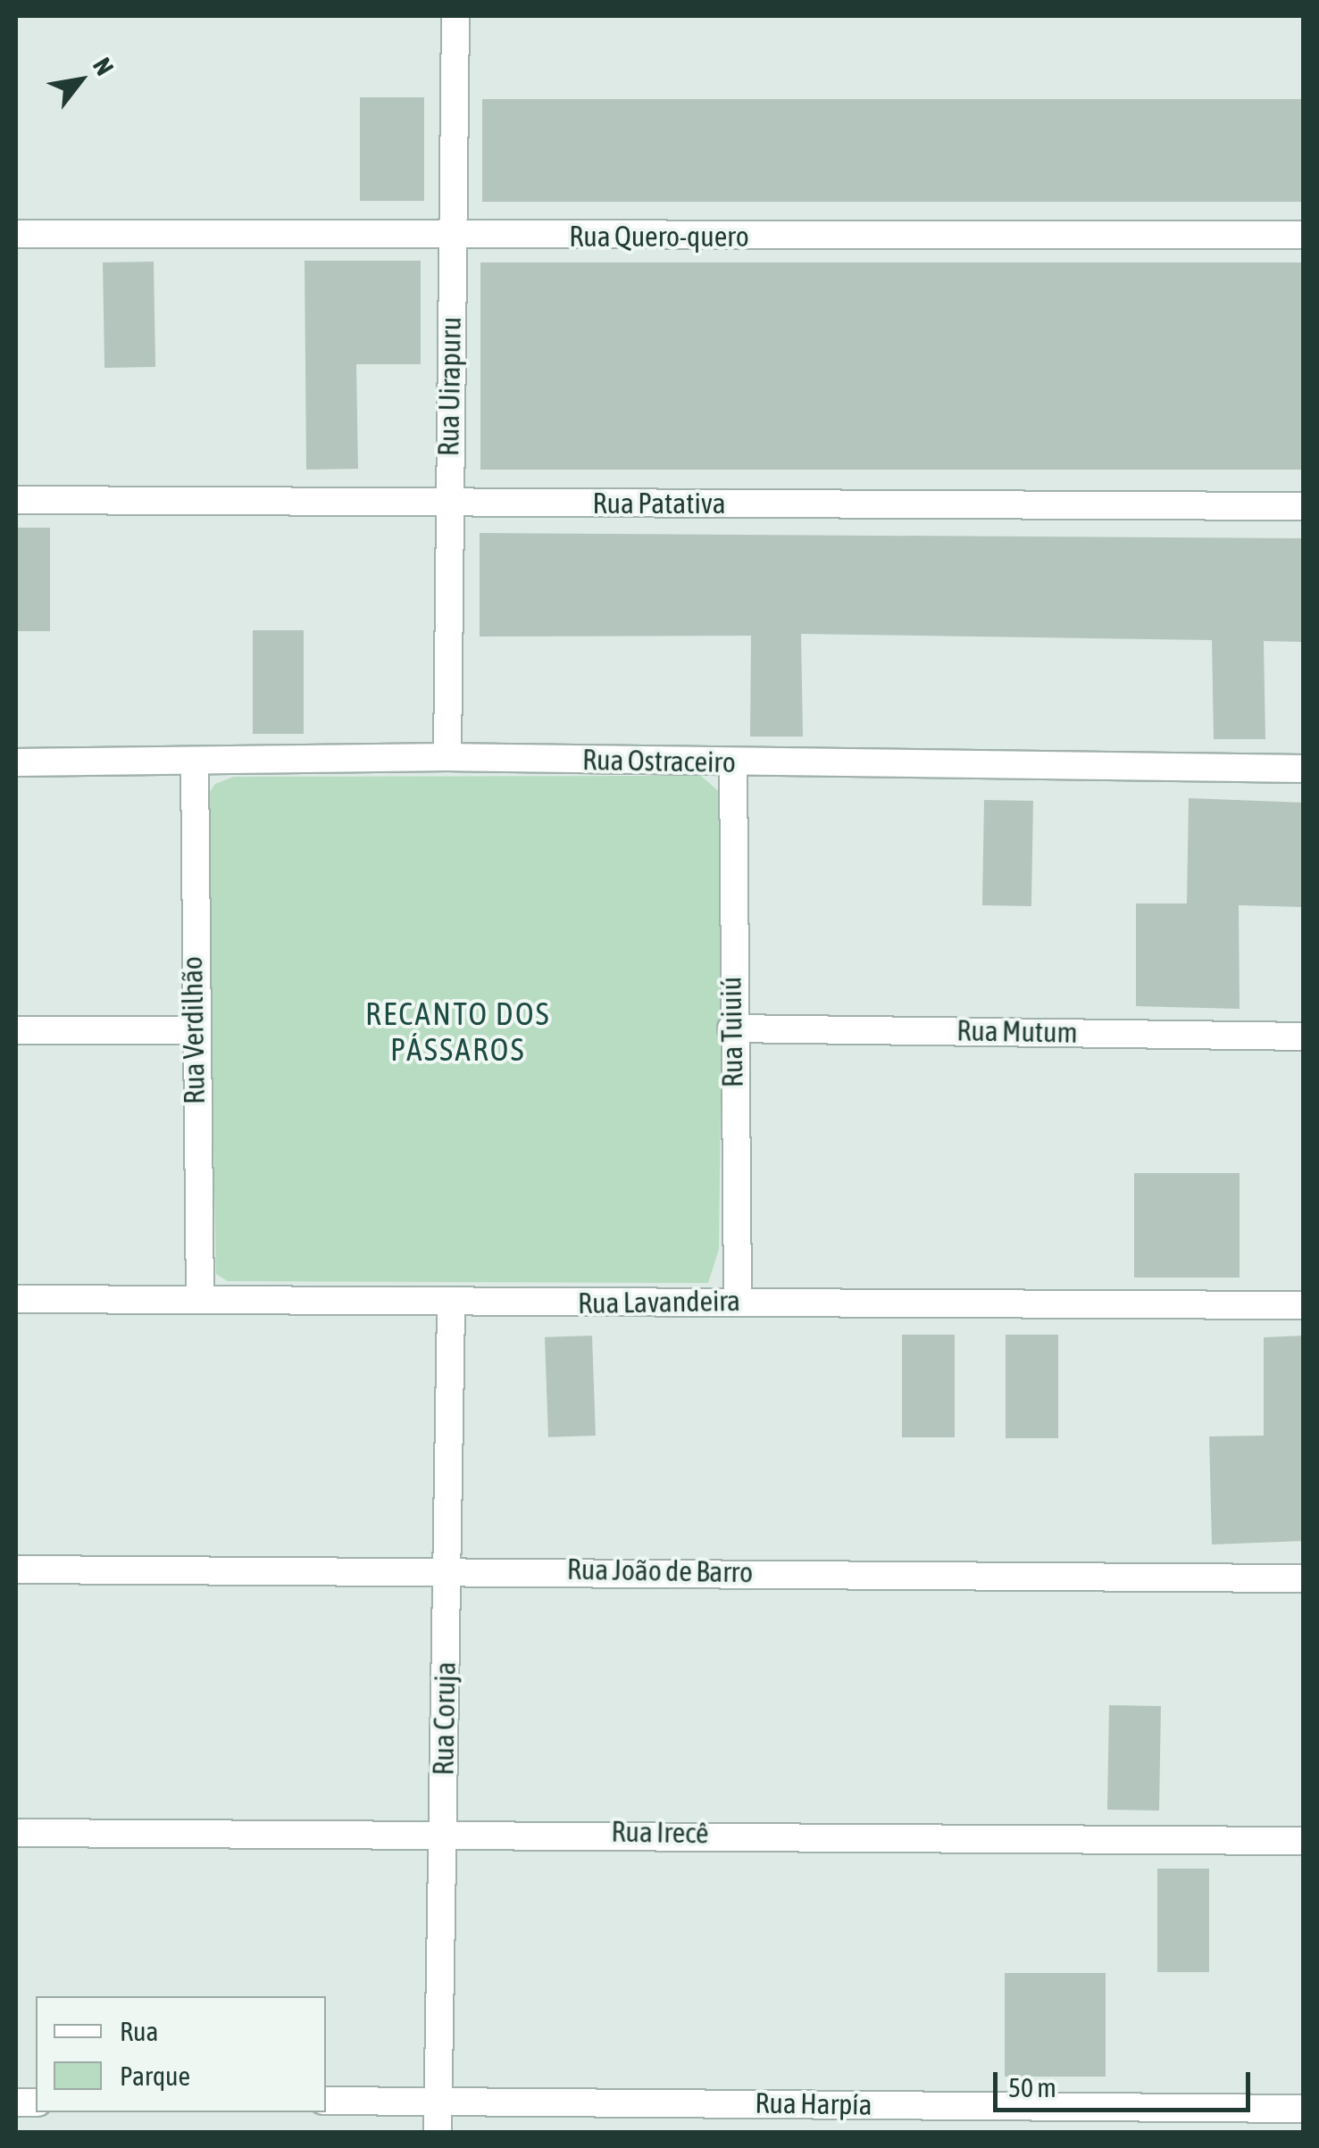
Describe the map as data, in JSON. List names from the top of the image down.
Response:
{
  "streets": {
    "street": [
      "Rua Quero-quero",
      "Rua Uirapuru",
      "Rua Patativa",
      "Rua Ostraceiro",
      "Rua Verdilhão",
      "Rua Tuiuiú",
      "Rua Mutum",
      "Rua Lavandeira",
      "Rua João de Barro",
      "Rua Coruja",
      "Rua Irecê",
      "Rua Harpía"
    ]
  },
  "crossings": [
    ["Rua Quero-quero", "Rua Uirapuru"],
    ["Rua Uirapuru", "Rua Patativa"],
    ["Rua Uirapuru", "Rua Ostraceiro"],
    ["Rua Ostraceiro", "Rua Verdilhão"],
    ["Rua Ostraceiro", "Rua Tuiuiú"],
    ["Rua Verdilhão", "Rua Lavandeira"],
    ["Rua Tuiuiú", "Rua Mutum"],
    ["Rua Tuiuiú", "Rua Lavandeira"],
    ["Rua Lavandeira", "Rua Coruja"],
    ["Rua João de Barro", "Rua Coruja"],
    ["Rua Coruja", "Rua Irecê"],
    ["Rua Coruja", "Rua Harpía"]
  ],
  "districts": ["RECANTO DOS PÁSSAROS"],
  "legend": ["Rua", "Parque"],
  "scale_bar": "50 m",
  "north": "top right"
}
